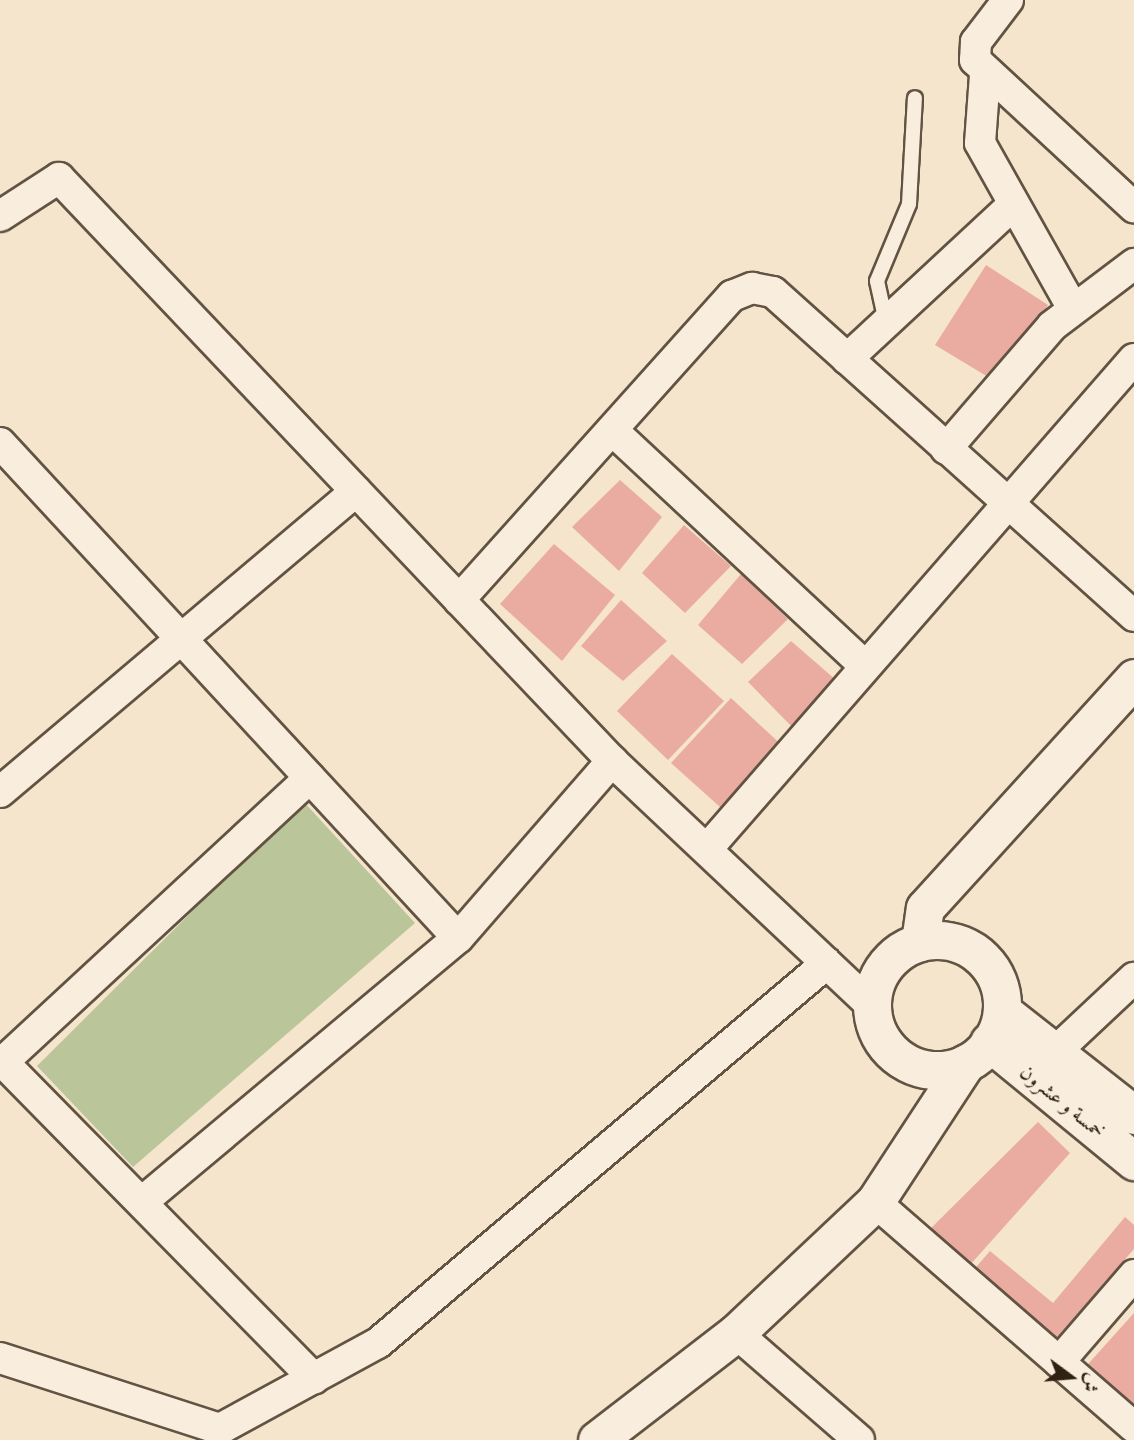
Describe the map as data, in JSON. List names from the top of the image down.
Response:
{
  "streets": {
    "street": ["خمسة و عشرون"]
  },
  "north": "right"
}
